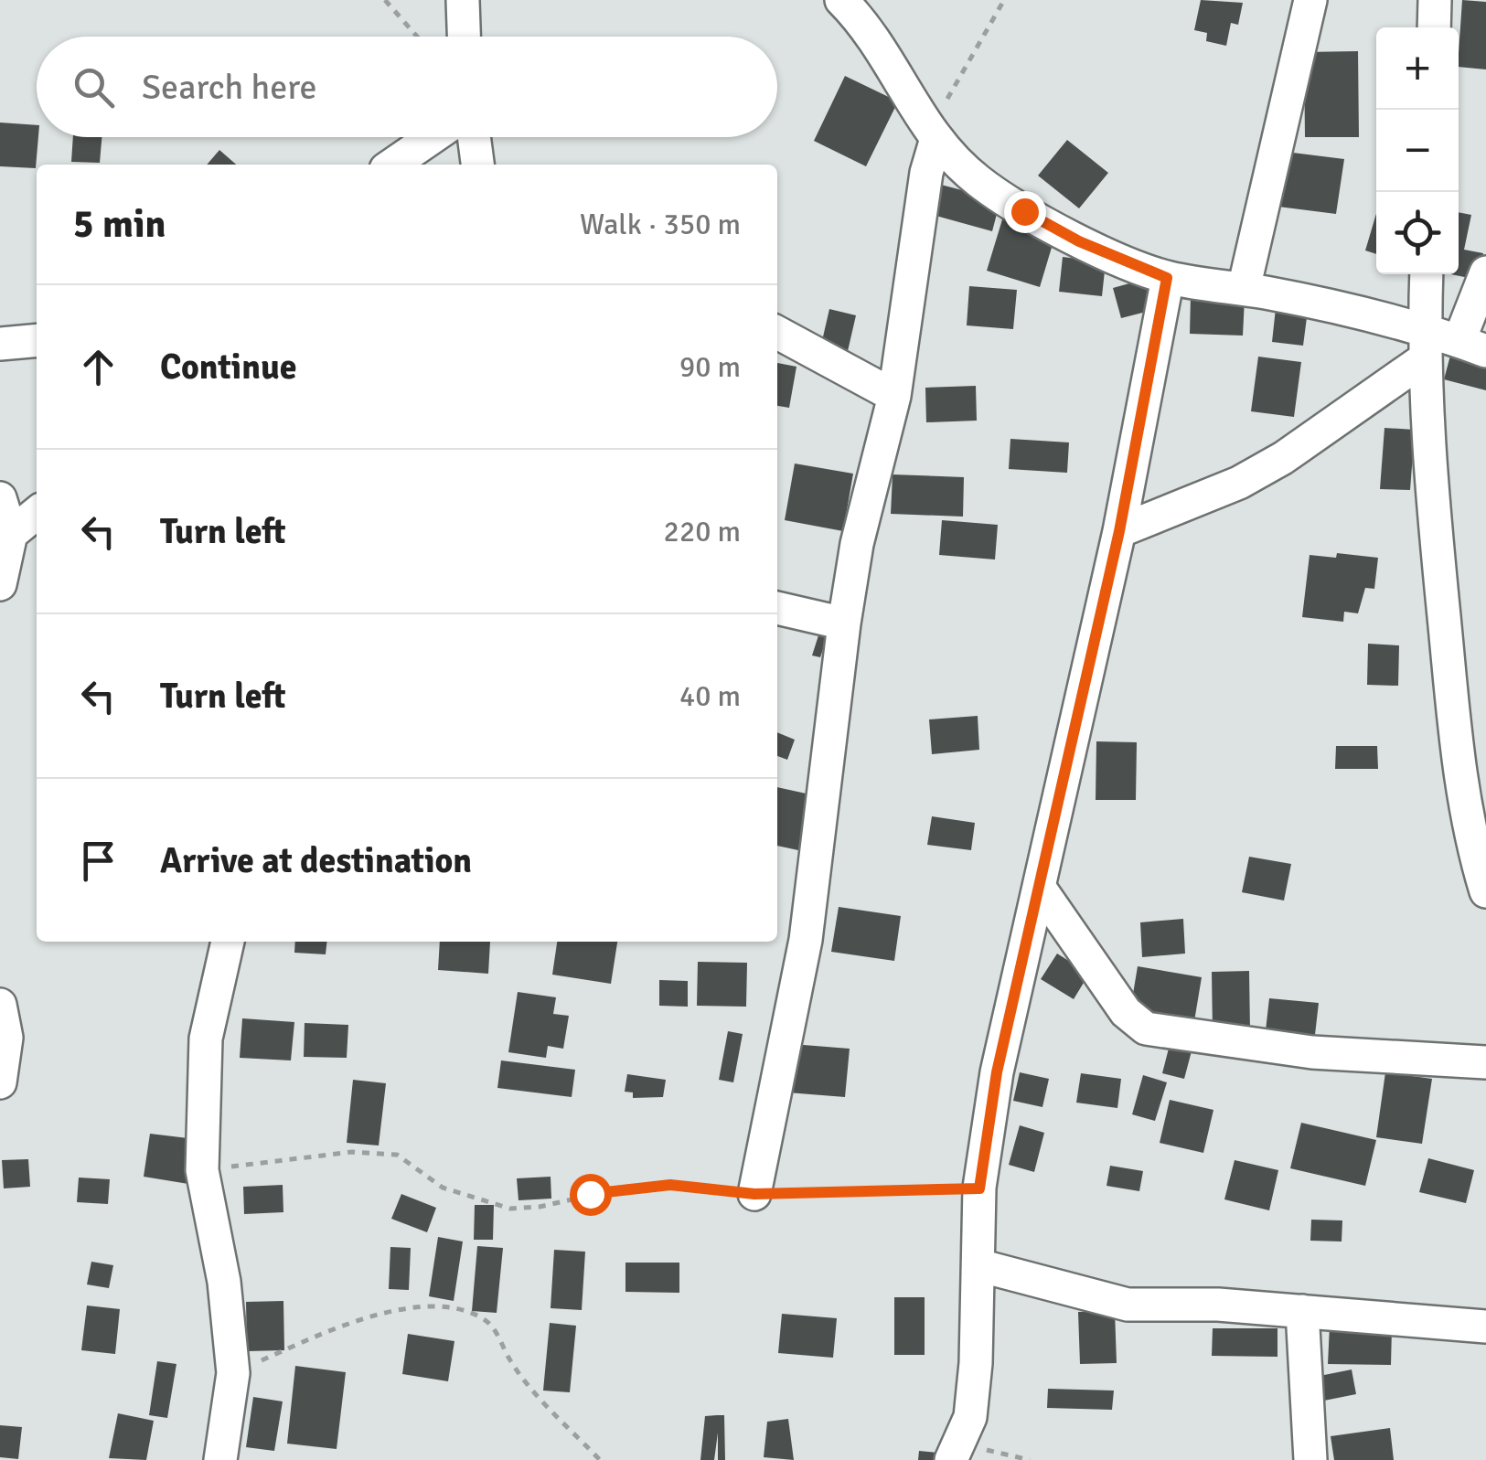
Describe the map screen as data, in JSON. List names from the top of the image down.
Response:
{
  "page": {
    "map_buttons": ["+", "−"],
    "search": "Search here",
    "heading": ["5 min", "Walk · 350 m"],
    "list": [
      ["Continue", "90 m"],
      ["Turn left", "220 m"],
      ["Turn left", "40 m"],
      "Arrive at destination"
    ]
  }
}
